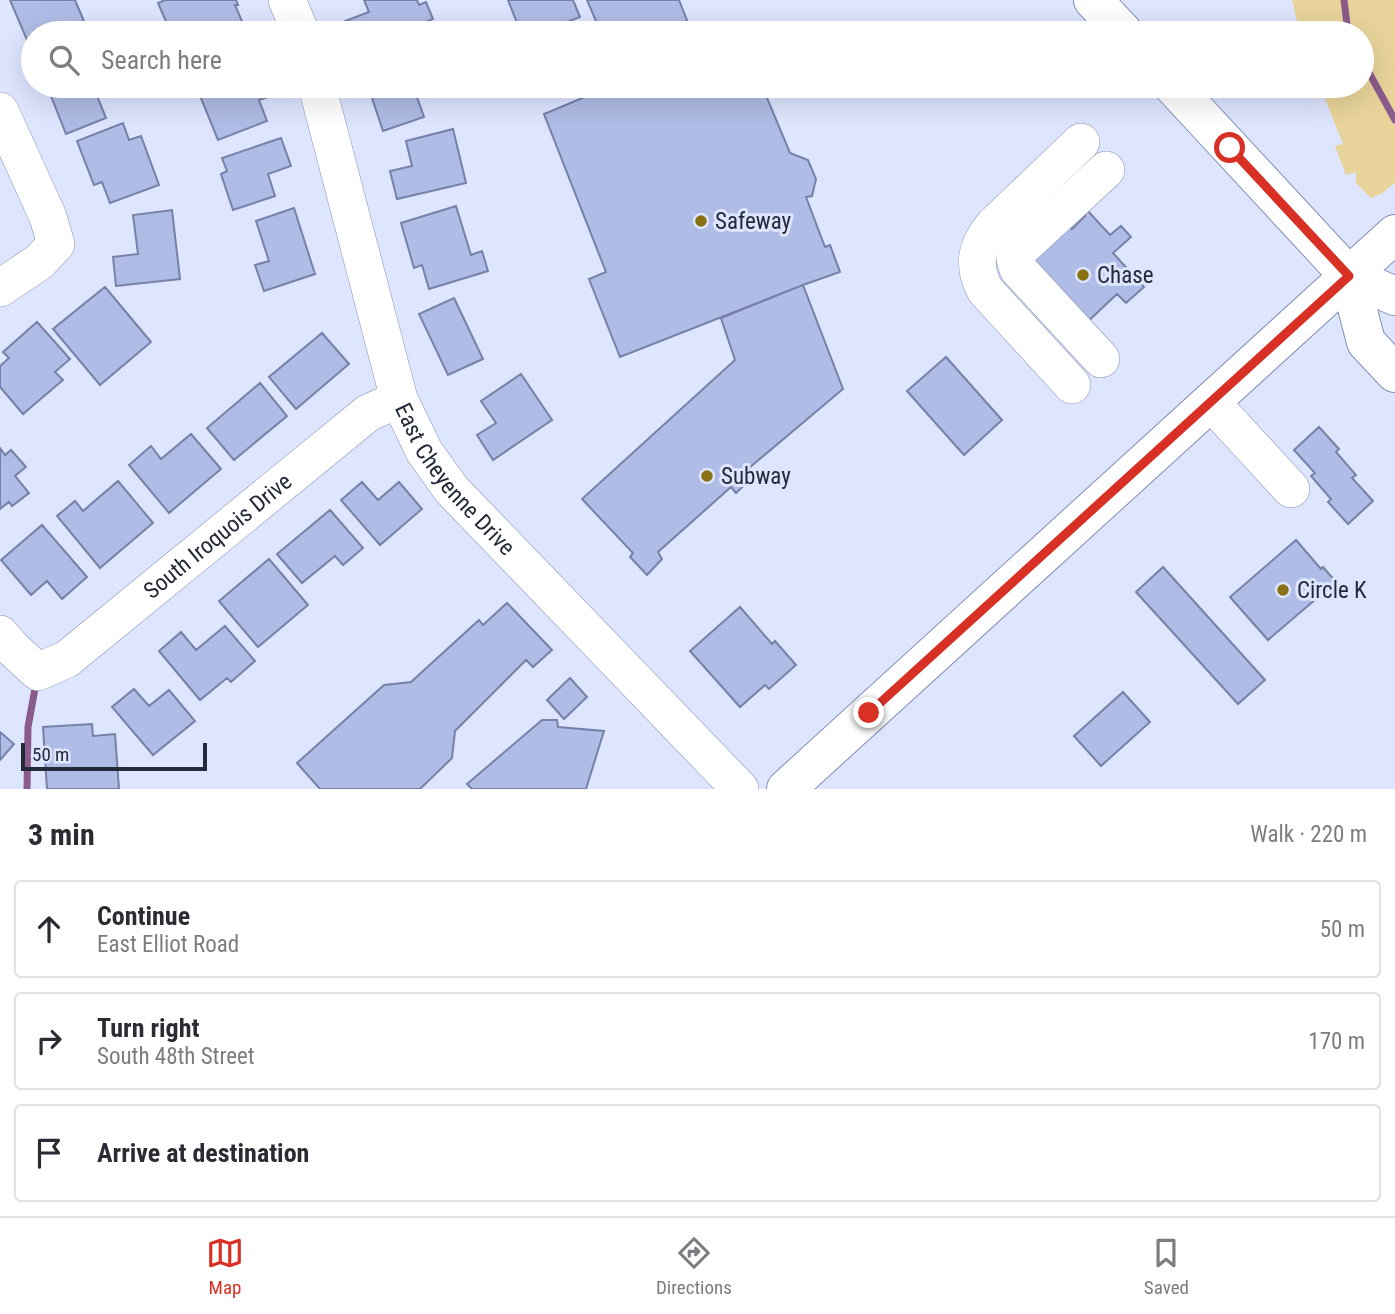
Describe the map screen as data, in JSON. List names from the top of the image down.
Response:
{
  "streets": {
    "street": ["East Cheyenne Drive", "South Iroquois Drive"]
  },
  "crossings": [
    ["East Cheyenne Drive", "South Iroquois Drive"]
  ],
  "places": [
    "Safeway",
    "Chase",
    "Subway",
    "Circle K"
  ],
  "scale_bar": "50 m",
  "page": {
    "search": "Search here",
    "scale": "50 m",
    "heading": ["3 min", "Walk · 220 m"],
    "list": [
      ["Continue", "East Elliot Road", "50 m"],
      ["Turn right", "South 48th Street", "170 m"],
      "Arrive at destination"
    ],
    "nav": ["Map", "Directions", "Saved"]
  }
}
